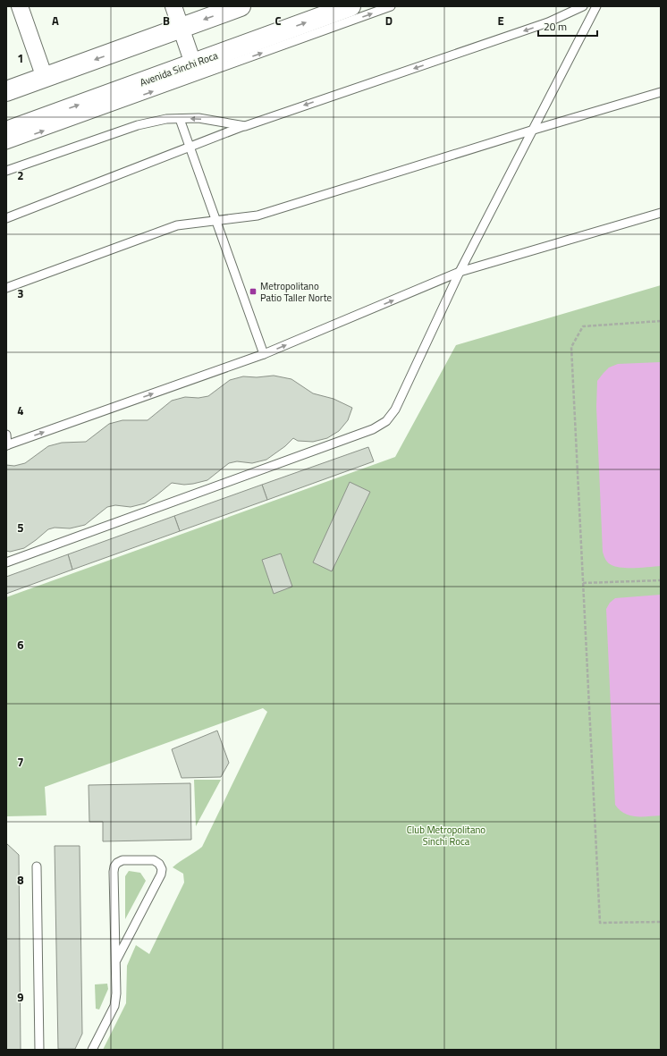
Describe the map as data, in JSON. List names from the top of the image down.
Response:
{
  "streets": {
    "main road": ["Avenida Sinchi Roca"]
  },
  "parks": ["Club Metropolitano Sinchi Roca"],
  "places": {
    "transit": ["Metropolitano Patio Taller Norte"]
  },
  "scale_bar": "20 m",
  "grid": {
    "columns": [
      "A",
      "B",
      "C",
      "D",
      "E"
    ],
    "rows": [
      "1",
      "2",
      "3",
      "4",
      "5",
      "6",
      "7",
      "8",
      "9"
    ]
  }
}
